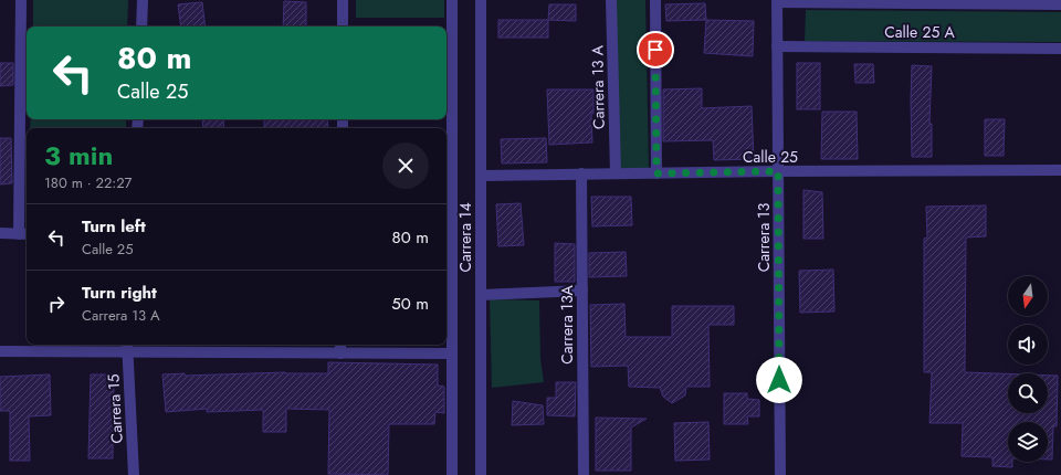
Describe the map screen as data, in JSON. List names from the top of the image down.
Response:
{
  "streets": {
    "street": [
      "Calle 25 A",
      "Carrera 13 A",
      "Calle 25",
      "Carrera 14",
      "Carrera 13",
      "Carrera 13A",
      "Carrera 15"
    ]
  },
  "crossings": [
    ["Calle 25 A", "Carrera 13"],
    ["Carrera 13 A", "Calle 25"],
    ["Calle 25", "Carrera 14"],
    ["Calle 25", "Carrera 13"],
    ["Calle 25", "Carrera 13A"]
  ],
  "north": "bottom",
  "page": {
    "turn": ["80 m", "Calle 25"],
    "heading": ["3 min", "180 m · 22:27"],
    "list": [
      {
        "name": "Turn left",
        "note": "Calle 25",
        "value": "80 m"
      },
      {
        "name": "Turn right",
        "note": "Carrera 13 A",
        "value": "50 m"
      }
    ]
  }
}
